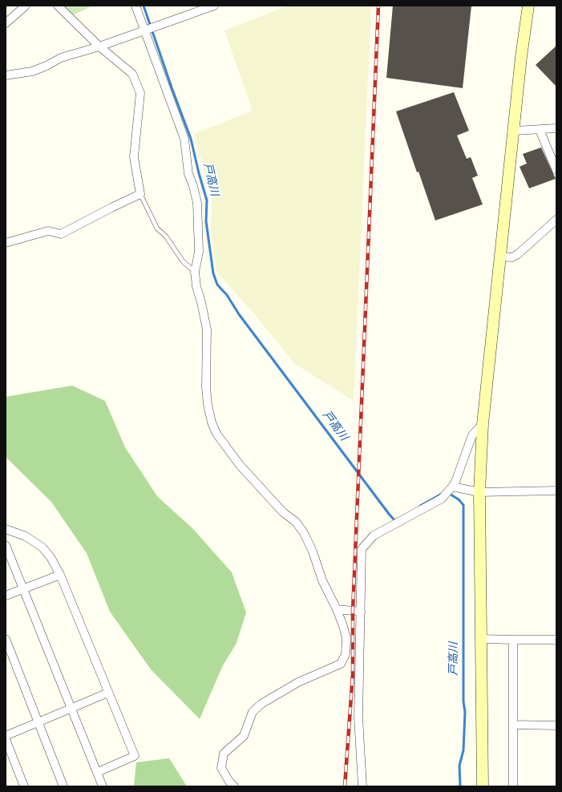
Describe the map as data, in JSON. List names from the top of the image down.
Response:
{
  "water": ["戸高川"]
}
